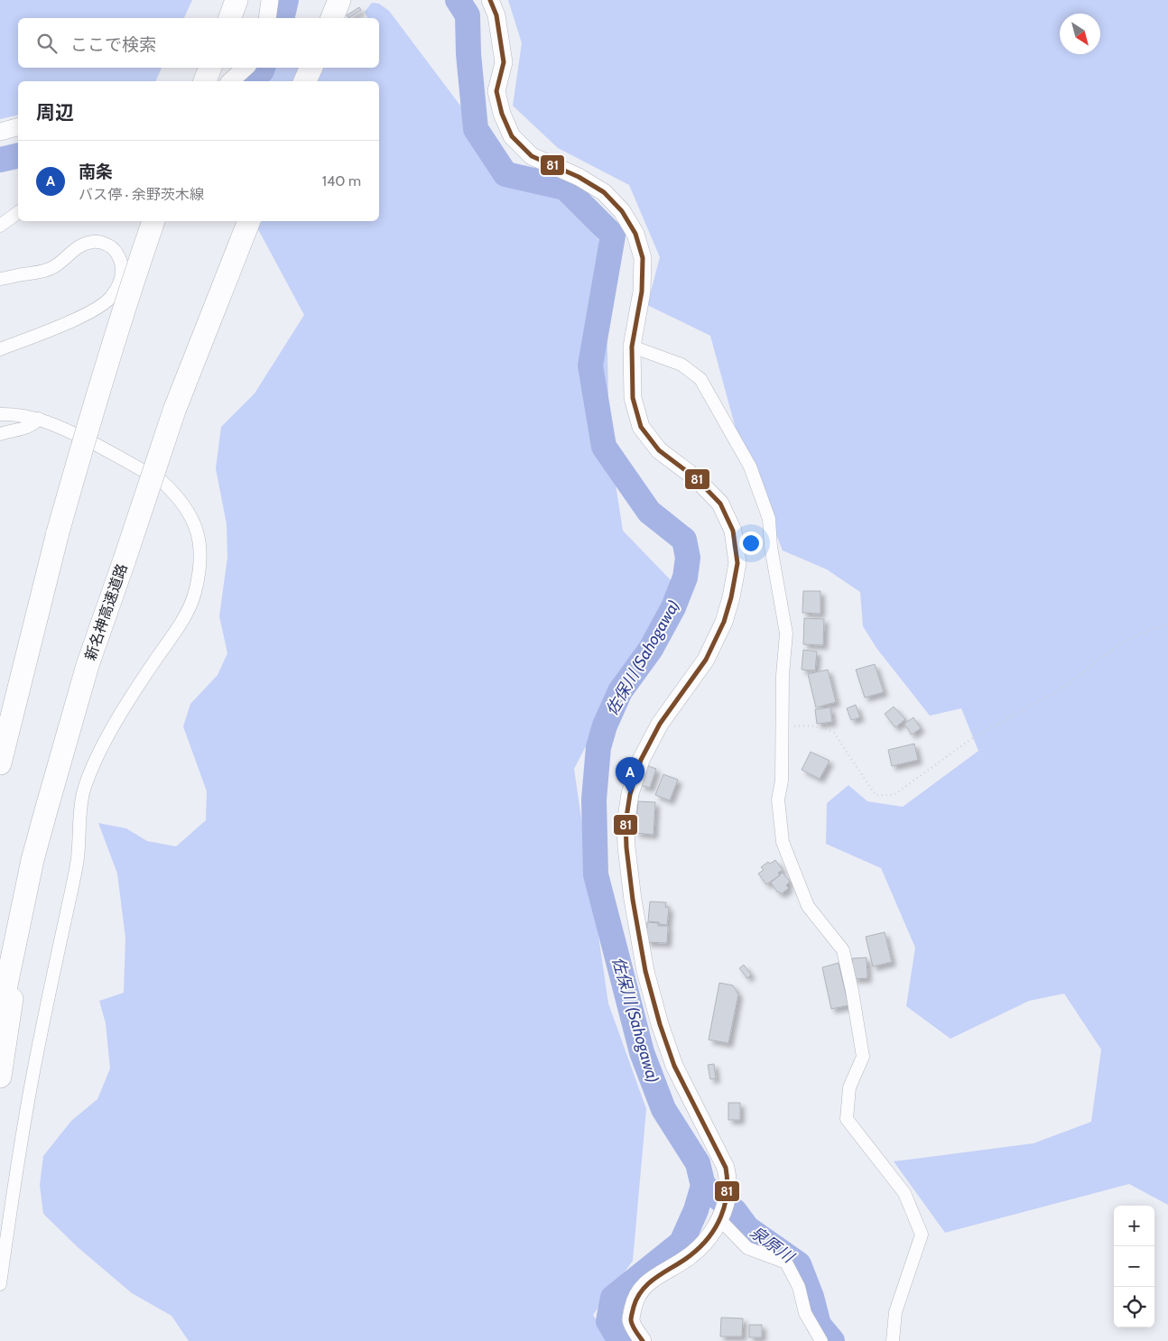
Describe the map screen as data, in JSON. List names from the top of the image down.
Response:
{
  "streets": {
    "highway": ["新名神高速道路"]
  },
  "water": ["佐保川 (Sahogawa)", "泉原川"],
  "lines": ["transit line 81"],
  "north": "bottom right",
  "page": {
    "search": "ここで検索",
    "heading": "周辺",
    "list": [
      {
        "mark": "A",
        "name": "南条",
        "note": "バス停 · 余野茨木線",
        "value": "140 m"
      }
    ],
    "pins": "A",
    "map_buttons": ["+", "−"]
  }
}
